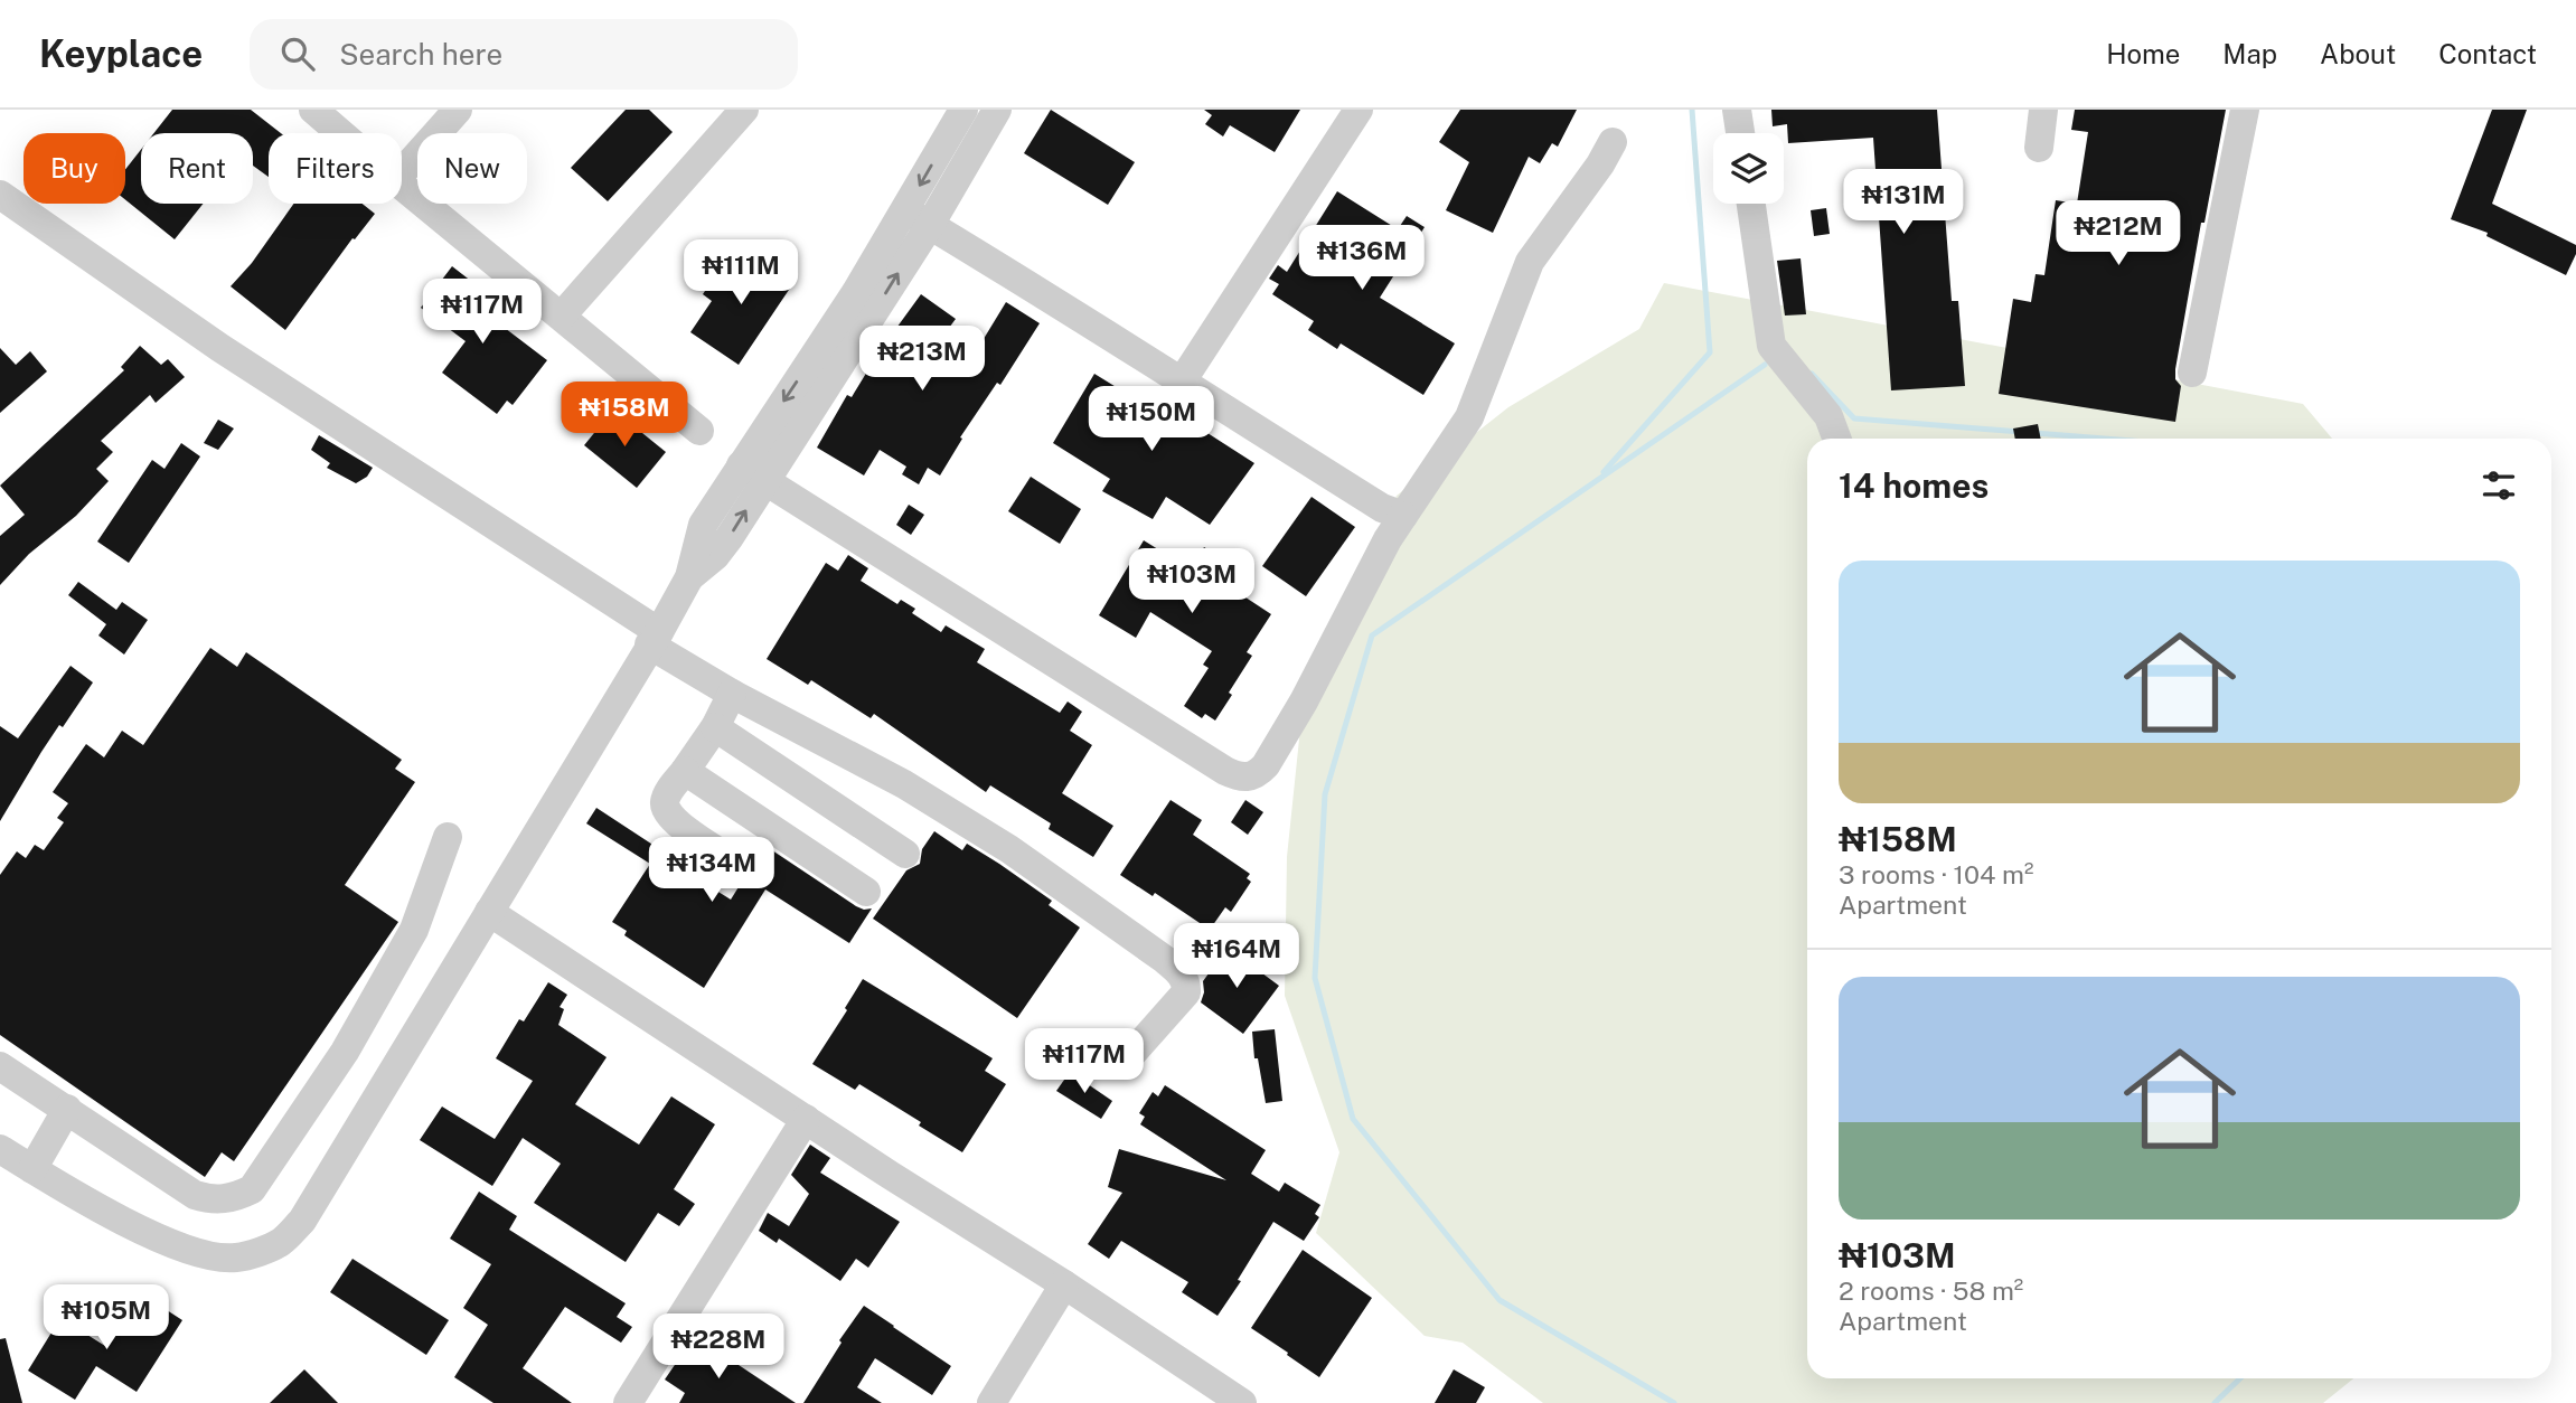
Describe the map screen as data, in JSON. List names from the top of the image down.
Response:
{
  "page": {
    "header": "Keyplace",
    "search": "Search here",
    "nav": [
      "Home",
      "Map",
      "About",
      "Contact"
    ],
    "chip": [
      "Buy",
      "Rent",
      "Filters",
      "New"
    ],
    "price": [
      "₦131M",
      "₦212M",
      "₦136M",
      "₦111M",
      "₦117M",
      "₦213M",
      "₦158M",
      "₦150M",
      "₦103M",
      "₦134M",
      "₦164M",
      "₦117M",
      "₦105M",
      "₦228M"
    ],
    "heading": "14 homes",
    "list": [
      {
        "name": "₦158M",
        "note": "3 rooms · 104 m² · Apartment"
      },
      {
        "name": "₦103M",
        "note": "2 rooms · 58 m² · Apartment"
      }
    ]
  }
}
